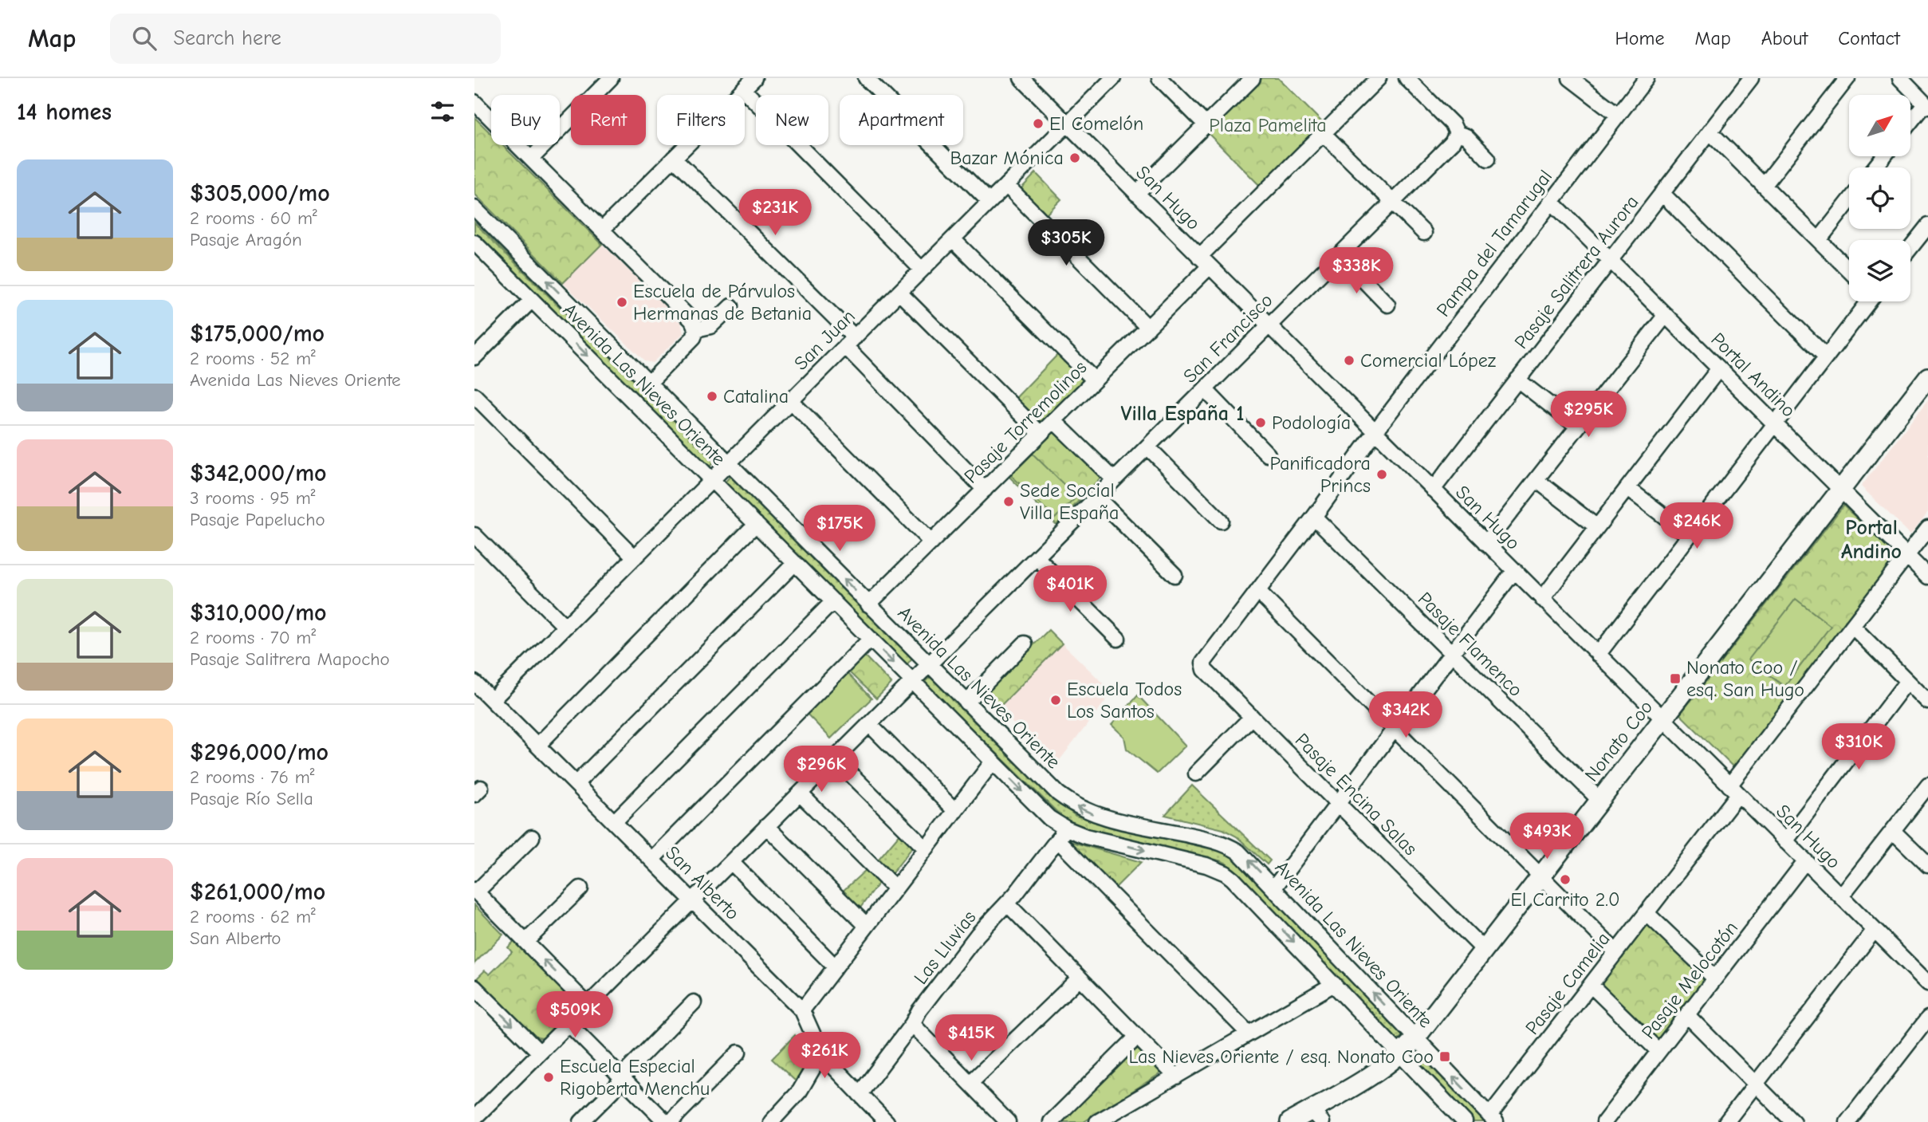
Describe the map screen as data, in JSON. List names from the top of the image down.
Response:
{
  "streets": {
    "main road": ["Nonato Coo"],
    "street": [
      "San Hugo",
      "Pampa del Tamarugal",
      "Pasaje Salitrera Aurora",
      "San Francisco",
      "San Juan",
      "Portal Andino",
      "Avenida Las Nieves Oriente",
      "Pasaje Torremolinos",
      "Pasaje Flamenco",
      "Pasaje Encina Salas",
      "San Alberto",
      "Las Lluvias",
      "Pasaje Melocotón",
      "Pasaje Camelia"
    ]
  },
  "crossings": [
    ["San Hugo", "Pampa del Tamarugal"],
    ["San Hugo", "Pasaje Salitrera Aurora"],
    ["San Hugo", "San Francisco"],
    ["San Hugo", "San Juan"],
    ["San Hugo", "Pasaje Torremolinos"],
    ["San Hugo", "Nonato Coo"],
    ["San Hugo", "Pasaje Melocotón"],
    ["San Hugo", "Pasaje Camelia"],
    ["Pampa del Tamarugal", "Portal Andino"],
    ["Pampa del Tamarugal", "Pasaje Flamenco"],
    ["Pampa del Tamarugal", "Pasaje Encina Salas"],
    ["Pasaje Salitrera Aurora", "Portal Andino"],
    ["San Francisco", "Avenida Las Nieves Oriente"],
    ["San Francisco", "San Alberto"],
    ["San Juan", "Avenida Las Nieves Oriente"],
    ["San Juan", "San Alberto"],
    ["Portal Andino", "Nonato Coo"],
    ["Portal Andino", "Pasaje Camelia"],
    ["Avenida Las Nieves Oriente", "Pasaje Torremolinos"],
    ["Avenida Las Nieves Oriente", "Nonato Coo"],
    ["Avenida Las Nieves Oriente", "Las Lluvias"],
    ["Avenida Las Nieves Oriente", "Pasaje Camelia"],
    ["Pasaje Flamenco", "Nonato Coo"],
    ["Nonato Coo", "Pasaje Encina Salas"],
    ["San Alberto", "Las Lluvias"]
  ],
  "districts": ["Villa España 1", "Portal Andino"],
  "parks": ["Plaza Pamelita"],
  "places": {
    "other": [
      "El Comelón",
      "Bazar Mónica",
      "Escuela de Párvulos Hermanas de Betania",
      "Comercial López",
      "Catalina",
      "Podología",
      "Panificadora Princs",
      "Sede Social Villa España",
      "Escuela Todos Los Santos",
      "El Carrito 2.0",
      "Escuela Especial Rigoberta Menchu"
    ],
    "transit": ["Nonato Coo / esq. San Hugo", "Las Nieves Oriente / esq. Nonato Coo"]
  },
  "north": "top right",
  "page": {
    "header": "Map",
    "search": "Search here",
    "nav": [
      "Home",
      "Map",
      "About",
      "Contact"
    ],
    "heading": "14 homes",
    "chip": [
      "Buy",
      "Rent",
      "Filters",
      "New",
      "Apartment"
    ],
    "list": [
      {
        "name": "$305,000/mo",
        "note": "2 rooms · 60 m² · Pasaje Aragón"
      },
      {
        "name": "$175,000/mo",
        "note": "2 rooms · 52 m² · Avenida Las Nieves Oriente"
      },
      {
        "name": "$342,000/mo",
        "note": "3 rooms · 95 m² · Pasaje Papelucho"
      },
      {
        "name": "$310,000/mo",
        "note": "2 rooms · 70 m² · Pasaje Salitrera Mapocho"
      },
      {
        "name": "$296,000/mo",
        "note": "2 rooms · 76 m² · Pasaje Río Sella"
      },
      {
        "name": "$261,000/mo",
        "note": "2 rooms · 62 m² · San Alberto"
      }
    ],
    "price": [
      "$231K",
      "$305K",
      "$338K",
      "$295K",
      "$246K",
      "$175K",
      "$401K",
      "$342K",
      "$310K",
      "$296K",
      "$493K",
      "$509K",
      "$415K",
      "$261K"
    ]
  }
}
